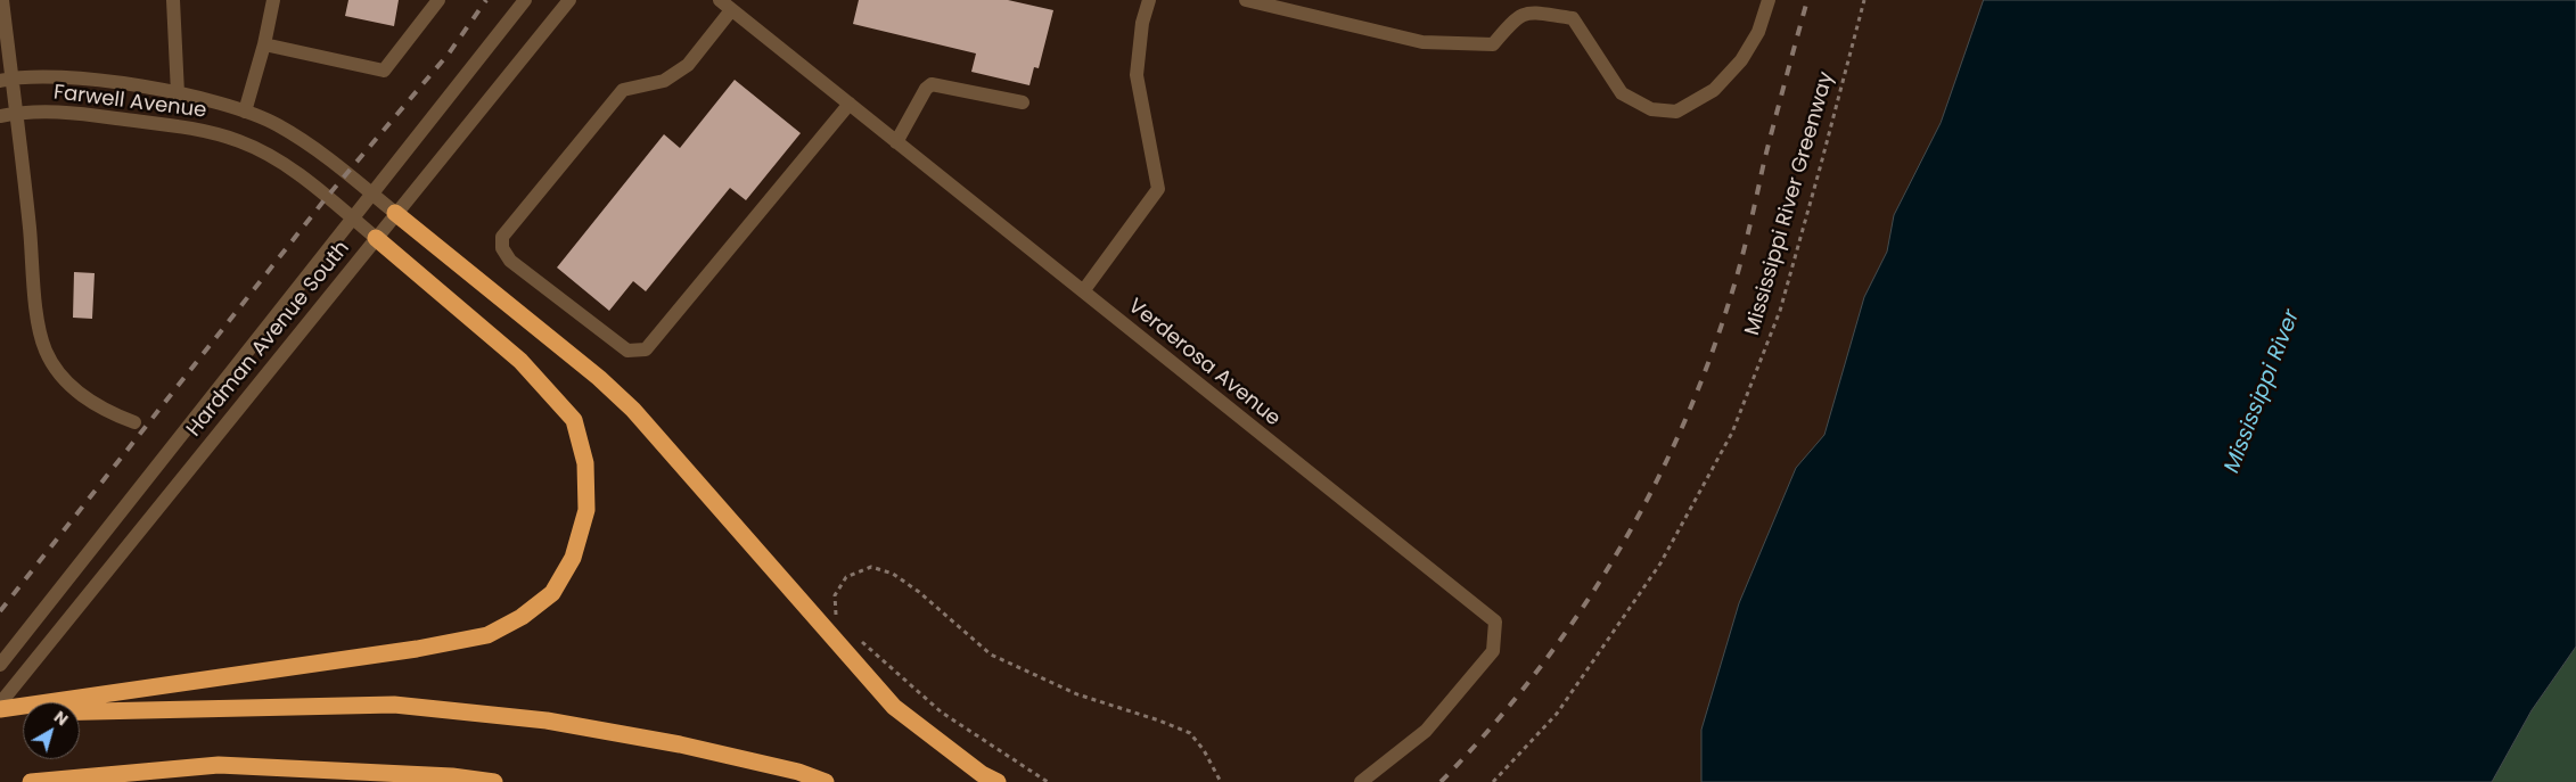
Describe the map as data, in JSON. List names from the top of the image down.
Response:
{
  "streets": {
    "street": ["Farwell Avenue", "Hardman Avenue South", "Verderosa Avenue"],
    "path": ["Mississippi River Greenway"]
  },
  "crossings": [
    ["Farwell Avenue", "Hardman Avenue South"]
  ],
  "water": ["Mississippi River"],
  "north": "top right"
}
